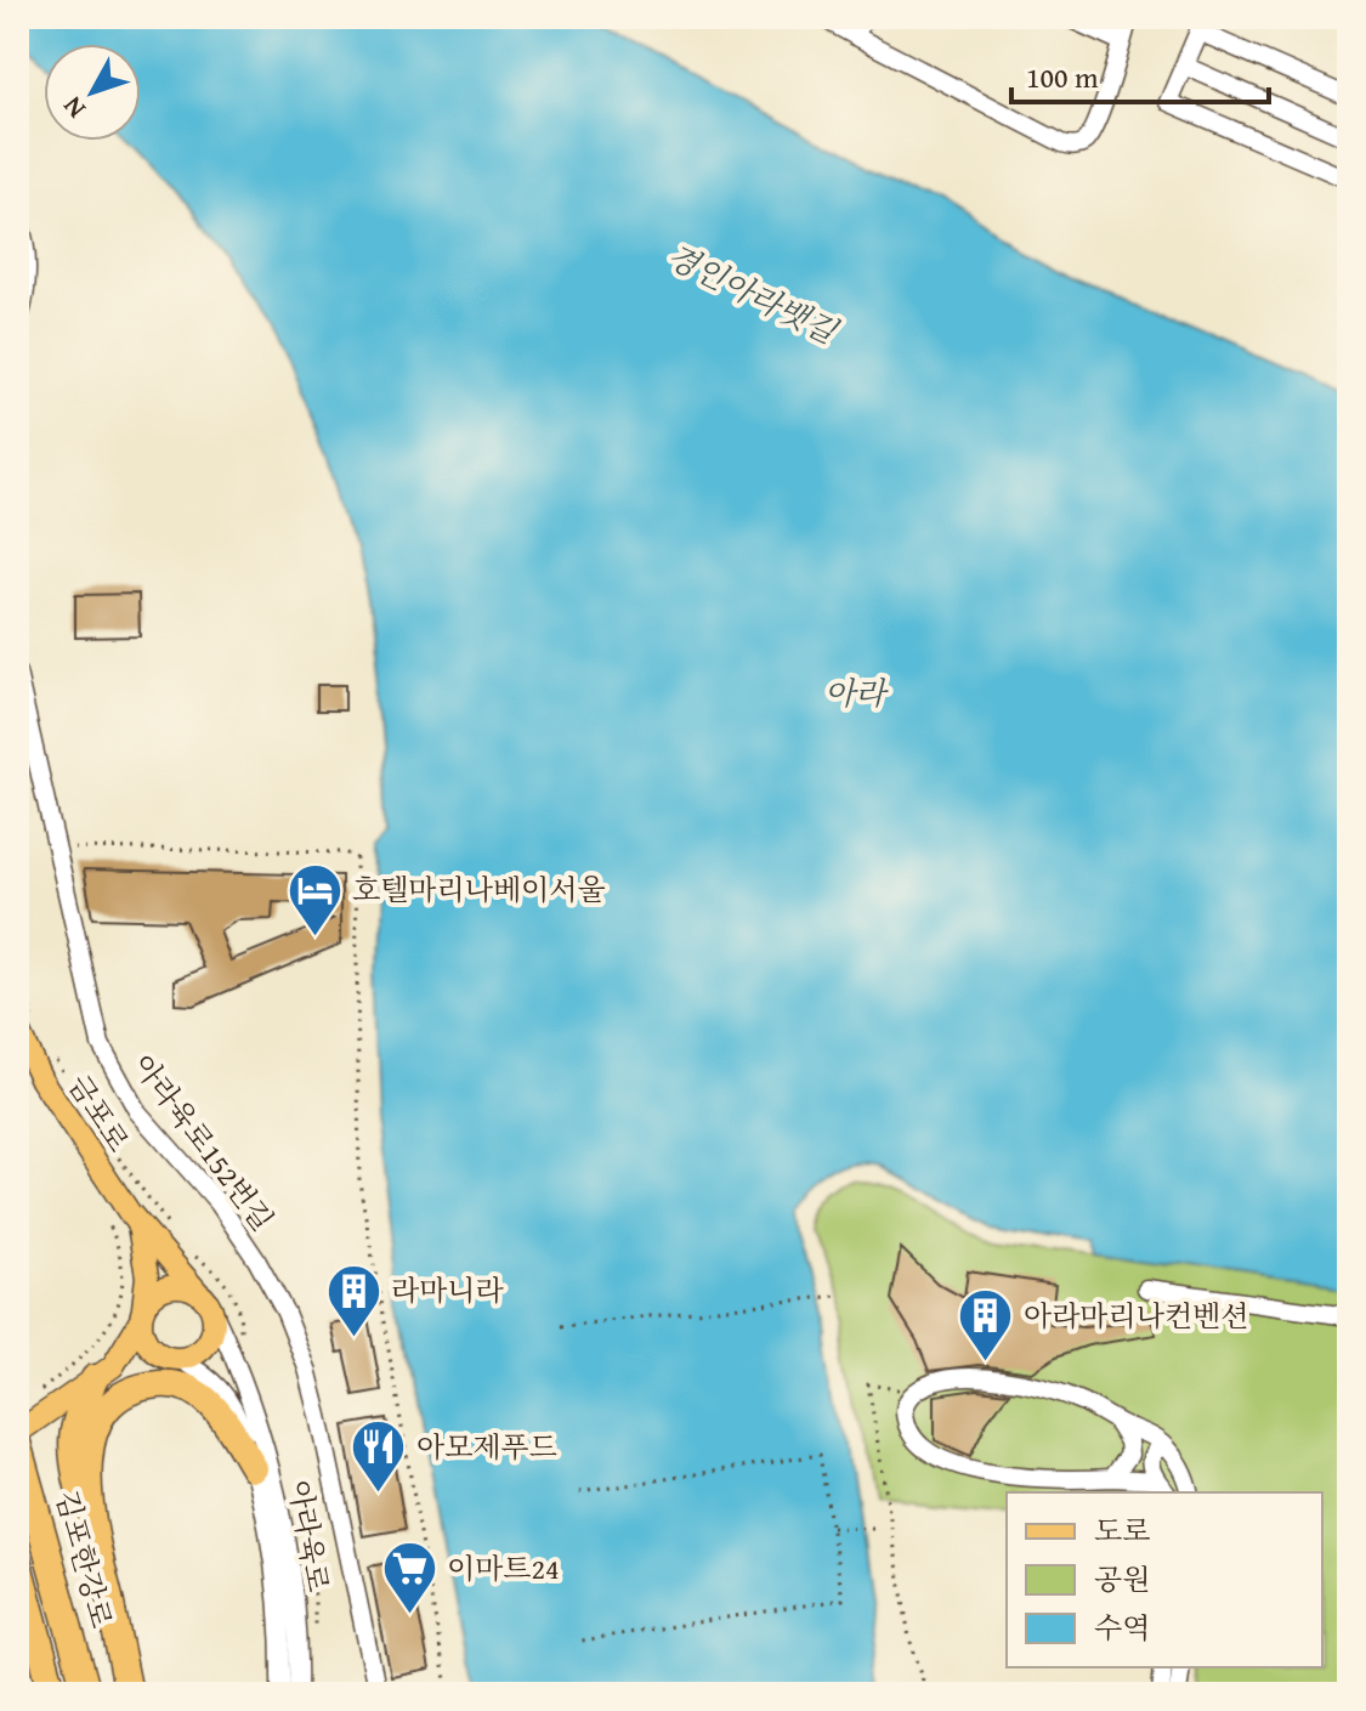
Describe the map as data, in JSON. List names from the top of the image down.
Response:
{
  "streets": {
    "highway": ["김포한강로"],
    "main road": ["금포로"],
    "street": ["아라육로152번길", "아라육로"]
  },
  "water": ["경인아라뱃길", "아라"],
  "places": {
    "hotel": ["호텔마리나베이서울"],
    "building": ["라마니라", "아라마리나컨벤션"],
    "restaurant": ["아모제푸드"],
    "supermarket": ["이마트24"]
  },
  "legend": ["도로", "공원", "수역"],
  "scale_bar": "100 m",
  "north": "bottom left"
}
